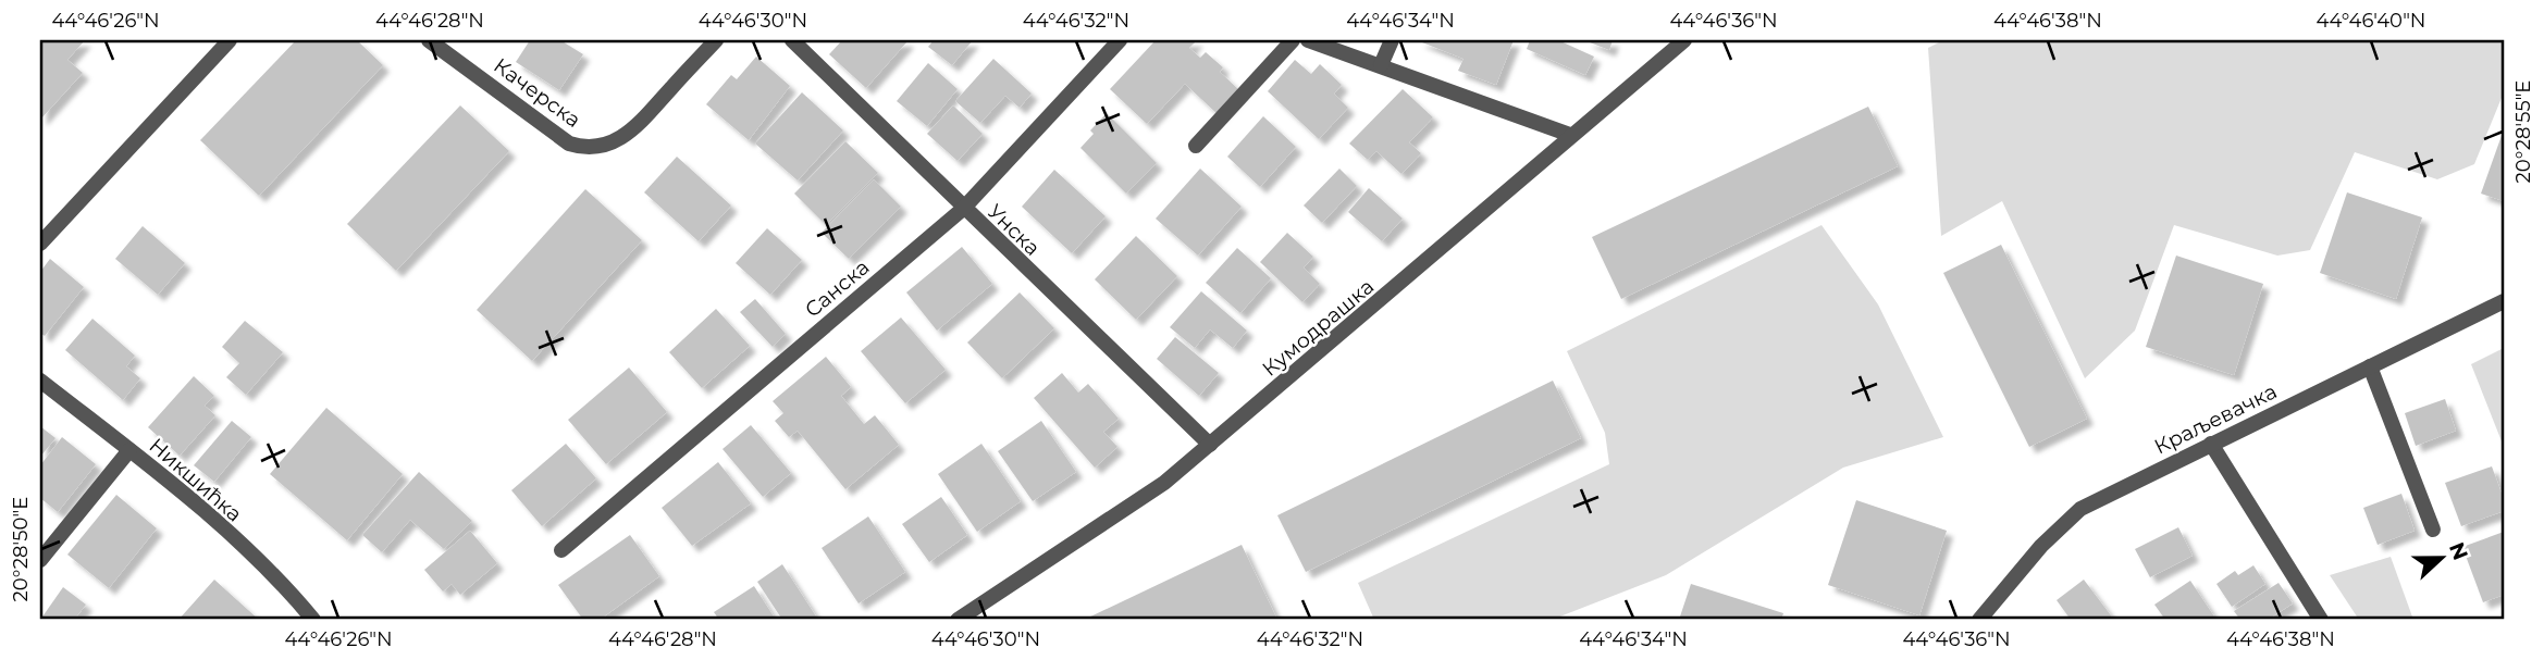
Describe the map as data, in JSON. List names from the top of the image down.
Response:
{
  "streets": {
    "street": [
      "Качерска",
      "Унска",
      "Санска",
      "Кумодрашка",
      "Краљевачка",
      "Никшићка"
    ]
  },
  "crossings": [
    ["Унска", "Санска"],
    ["Унска", "Кумодрашка"]
  ],
  "north": "right",
  "coordinates": [
    "44°46'26\"N",
    "44°46'28\"N",
    "44°46'30\"N",
    "44°46'32\"N",
    "44°46'34\"N",
    "44°46'36\"N",
    "44°46'38\"N",
    "44°46'40\"N",
    "20°28'55\"E",
    "20°28'50\"E"
  ]
}
